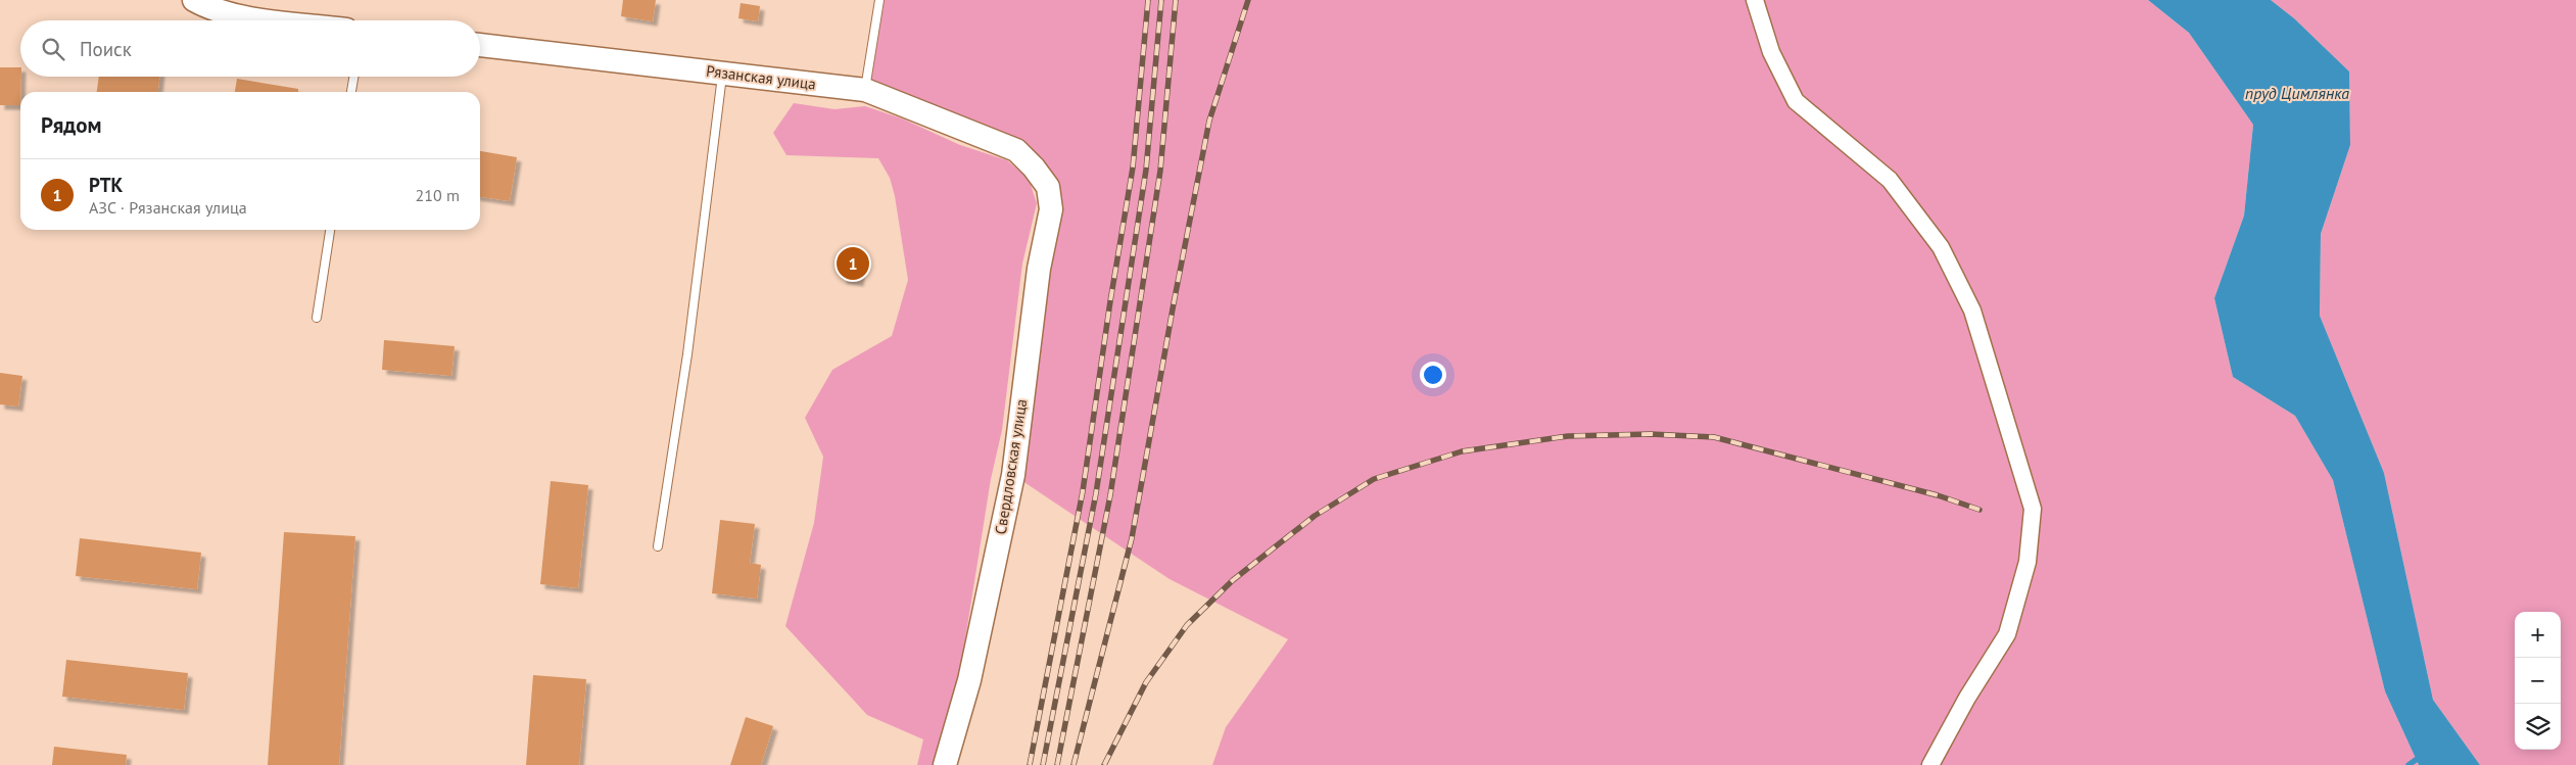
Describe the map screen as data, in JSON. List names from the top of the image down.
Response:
{
  "streets": {
    "main road": ["Рязанская улица", "Свердловская улица"]
  },
  "crossings": [
    ["Рязанская улица", "Свердловская улица"]
  ],
  "water": ["пруд Цимлянка"],
  "page": {
    "search": "Поиск",
    "heading": "Рядом",
    "list": [
      {
        "mark": "1",
        "name": "РТК",
        "note": "АЗС · Рязанская улица",
        "value": "210 m"
      }
    ],
    "pins": "1",
    "map_buttons": ["+", "−"]
  }
}
